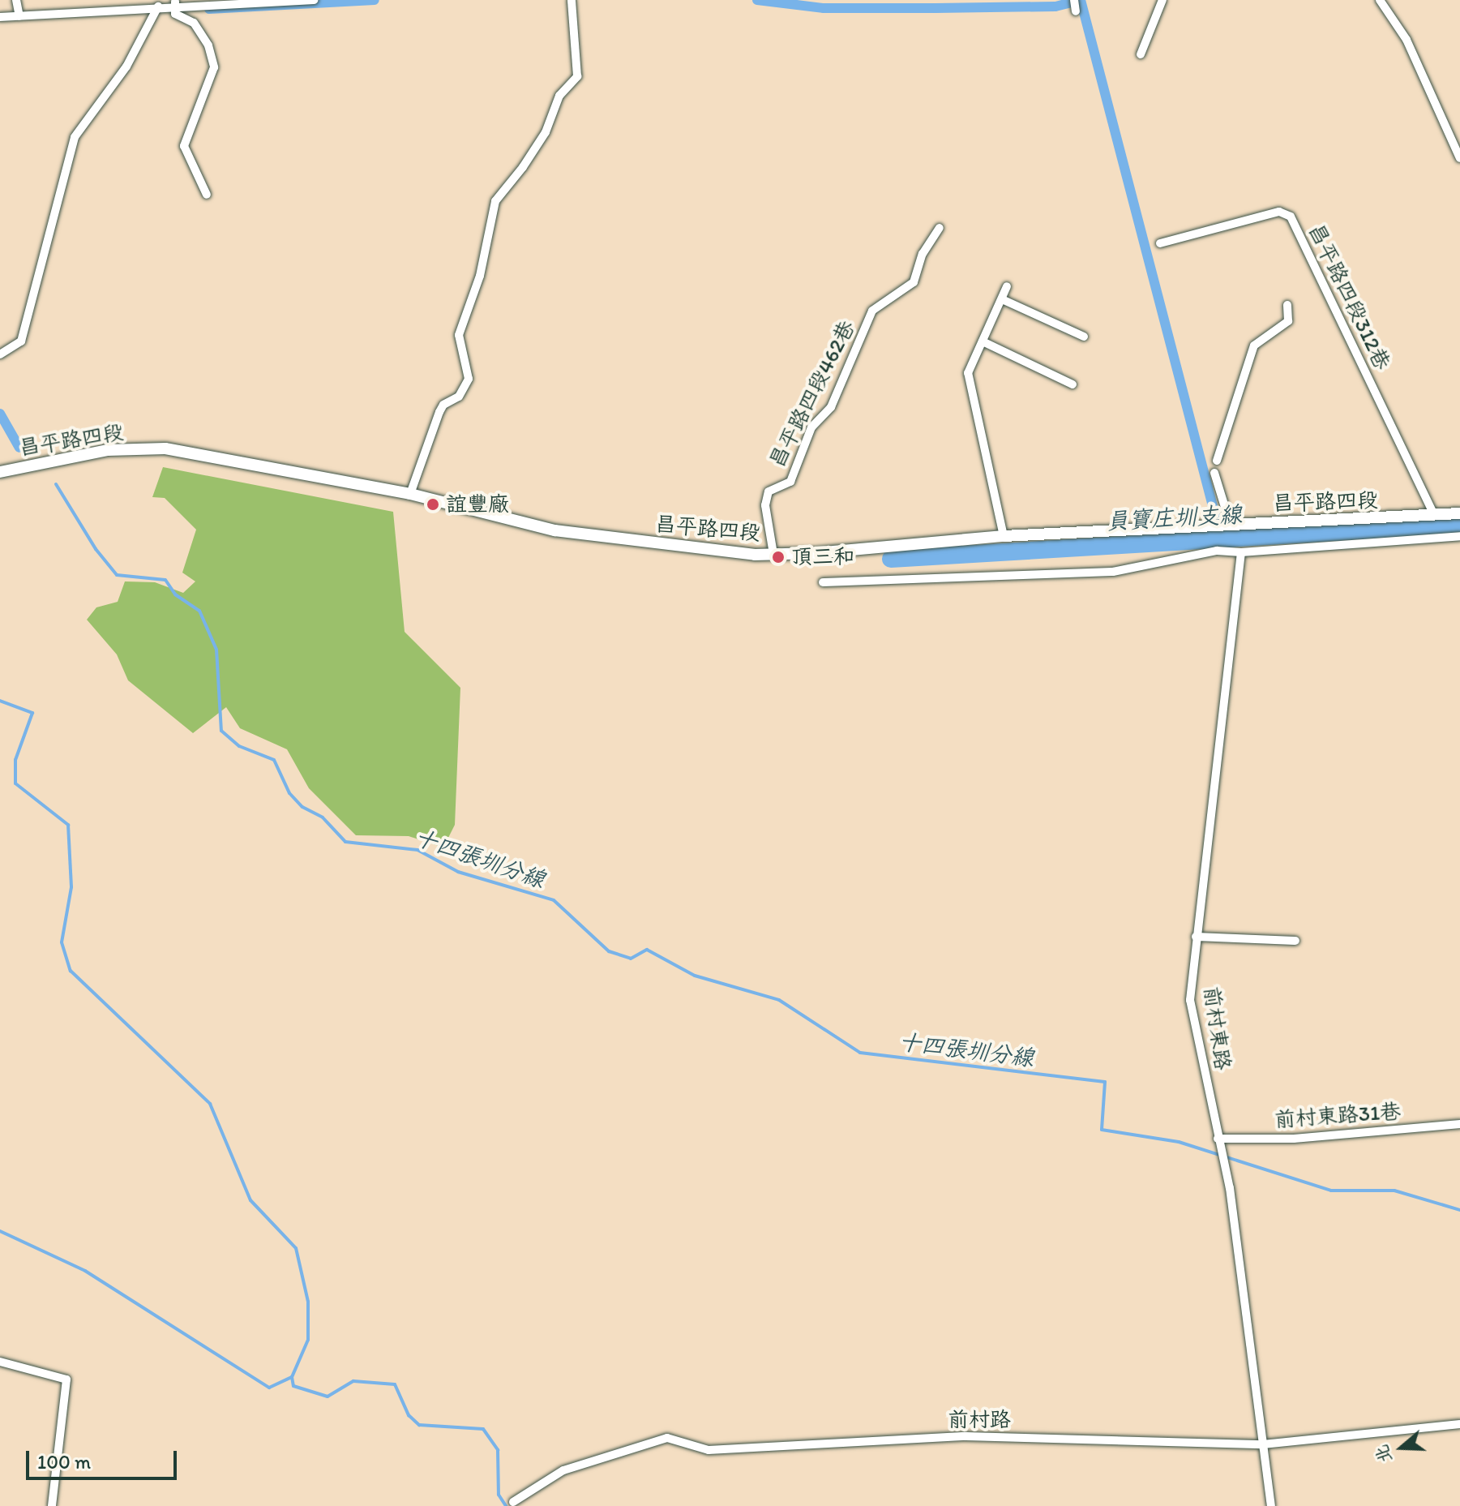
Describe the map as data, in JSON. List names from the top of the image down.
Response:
{
  "streets": {
    "street": [
      "昌平路四段312巷",
      "昌平路四段462巷",
      "昌平路四段",
      "前村東路",
      "前村東路31巷",
      "前村路"
    ]
  },
  "crossings": [
    ["昌平路四段312巷", "昌平路四段"],
    ["昌平路四段462巷", "昌平路四段"],
    ["前村東路", "前村東路31巷"],
    ["前村東路", "前村路"]
  ],
  "water": ["員寶庄圳支線", "十四張圳分線"],
  "places": ["誼豐廠", "頂三和"],
  "scale_bar": "100 m",
  "north": "left"
}
